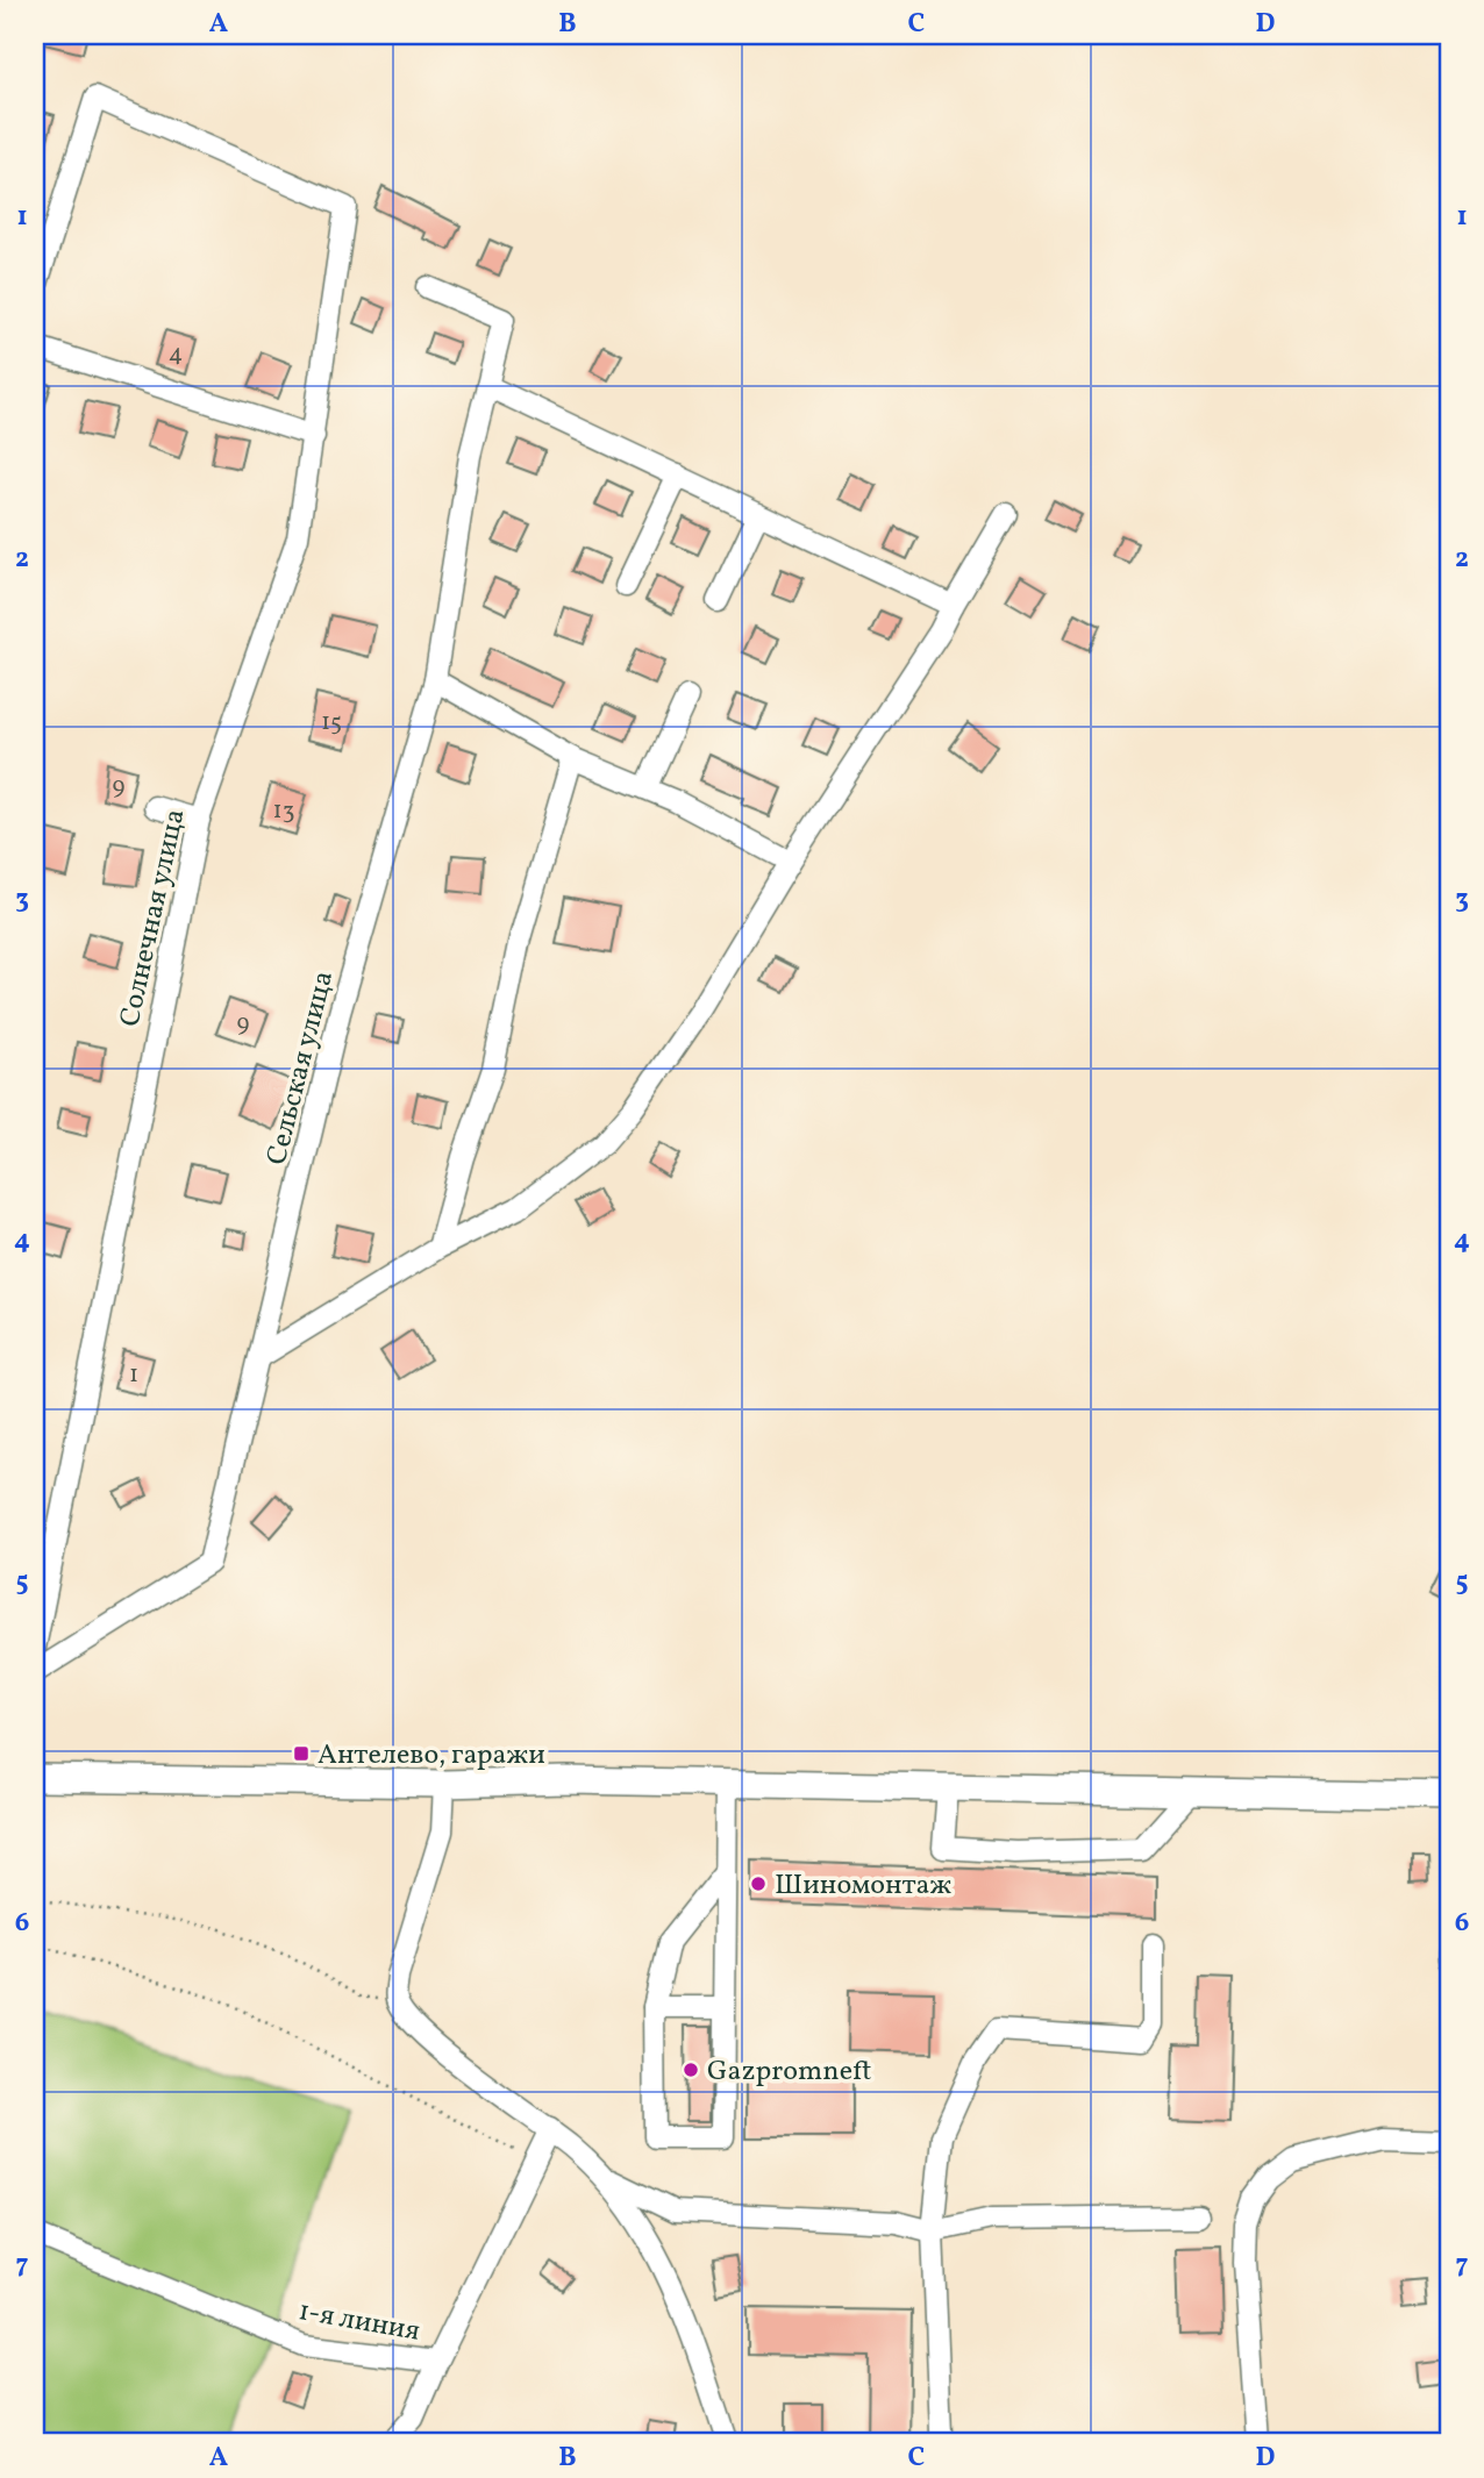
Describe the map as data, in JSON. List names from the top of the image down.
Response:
{
  "streets": {
    "street": ["Солнечная улица", "Сельская улица", "1-я линия"]
  },
  "places": {
    "transit": ["Антелево, гаражи"],
    "other": ["Шиномонтаж", "Gazpromneft"]
  },
  "house_numbers": [
    "4",
    "15",
    "9",
    "13",
    "9",
    "1"
  ],
  "grid": {
    "columns": [
      "A",
      "B",
      "C",
      "D"
    ],
    "rows": [
      "1",
      "2",
      "3",
      "4",
      "5",
      "6",
      "7"
    ]
  }
}
